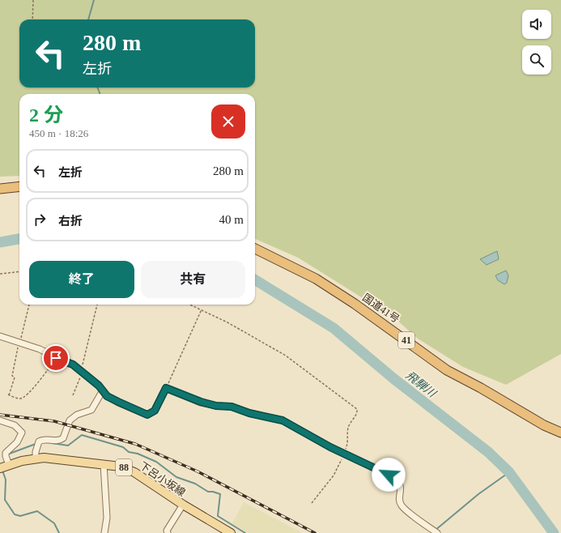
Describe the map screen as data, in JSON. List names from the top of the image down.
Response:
{
  "streets": {
    "highway": ["国道41号", "41"],
    "main road": ["88", "下呂小坂線"]
  },
  "water": ["飛騨川"],
  "page": {
    "turn": ["280 m", "左折"],
    "heading": ["2 分", "450 m · 18:26"],
    "list": [
      {
        "name": "左折",
        "value": "280 m"
      },
      {
        "name": "右折",
        "value": "40 m"
      }
    ],
    "buttons": ["終了", "共有"]
  }
}
